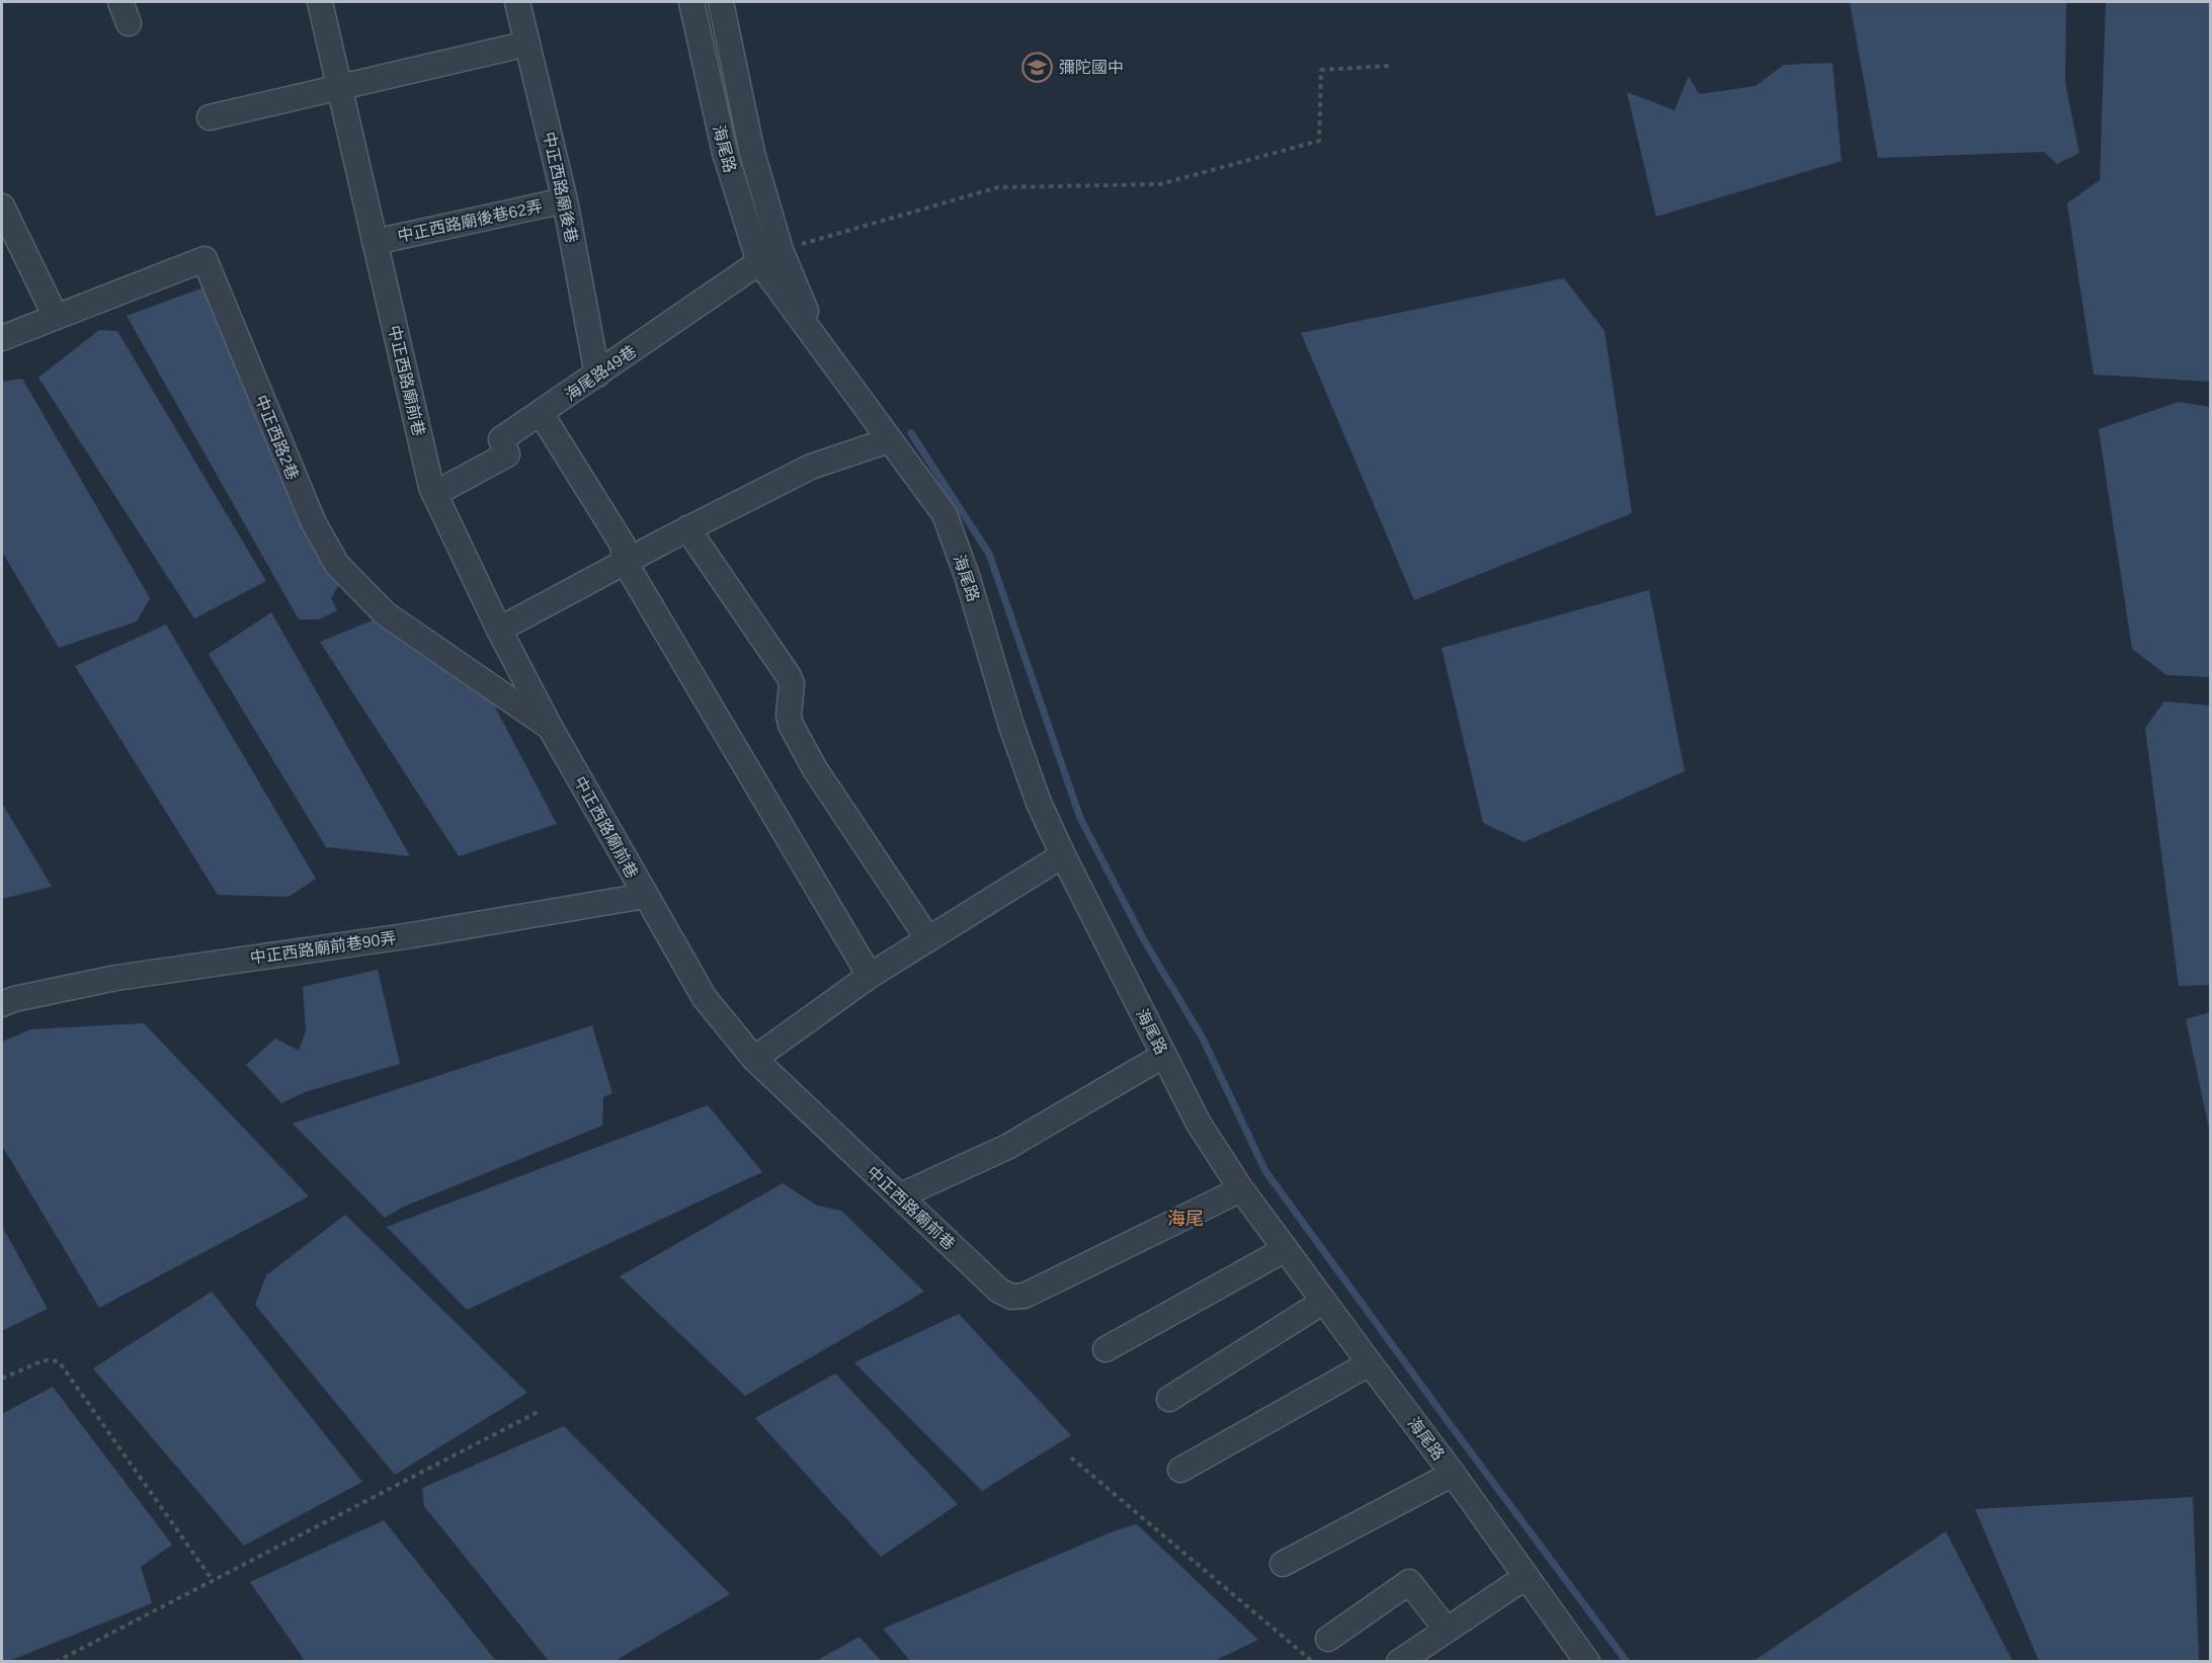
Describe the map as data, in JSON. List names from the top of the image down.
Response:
{
  "streets": {
    "street": [
      "海尾路",
      "中正西路廟後巷",
      "中正西路廟後巷62弄",
      "海尾路49巷",
      "中正西路廟前巷",
      "中正西路2巷",
      "中正西路廟前巷90弄"
    ]
  },
  "crossings": [
    ["海尾路", "海尾路49巷"],
    ["海尾路", "中正西路廟前巷"],
    ["中正西路廟後巷", "中正西路廟後巷62弄"],
    ["中正西路廟後巷", "海尾路49巷"],
    ["中正西路廟後巷62弄", "中正西路廟前巷"],
    ["海尾路49巷", "中正西路廟前巷"],
    ["中正西路廟前巷", "中正西路2巷"],
    ["中正西路廟前巷", "中正西路廟前巷90弄"]
  ],
  "districts": ["海尾"],
  "places": {
    "school or university": ["彌陀國中"]
  }
}
